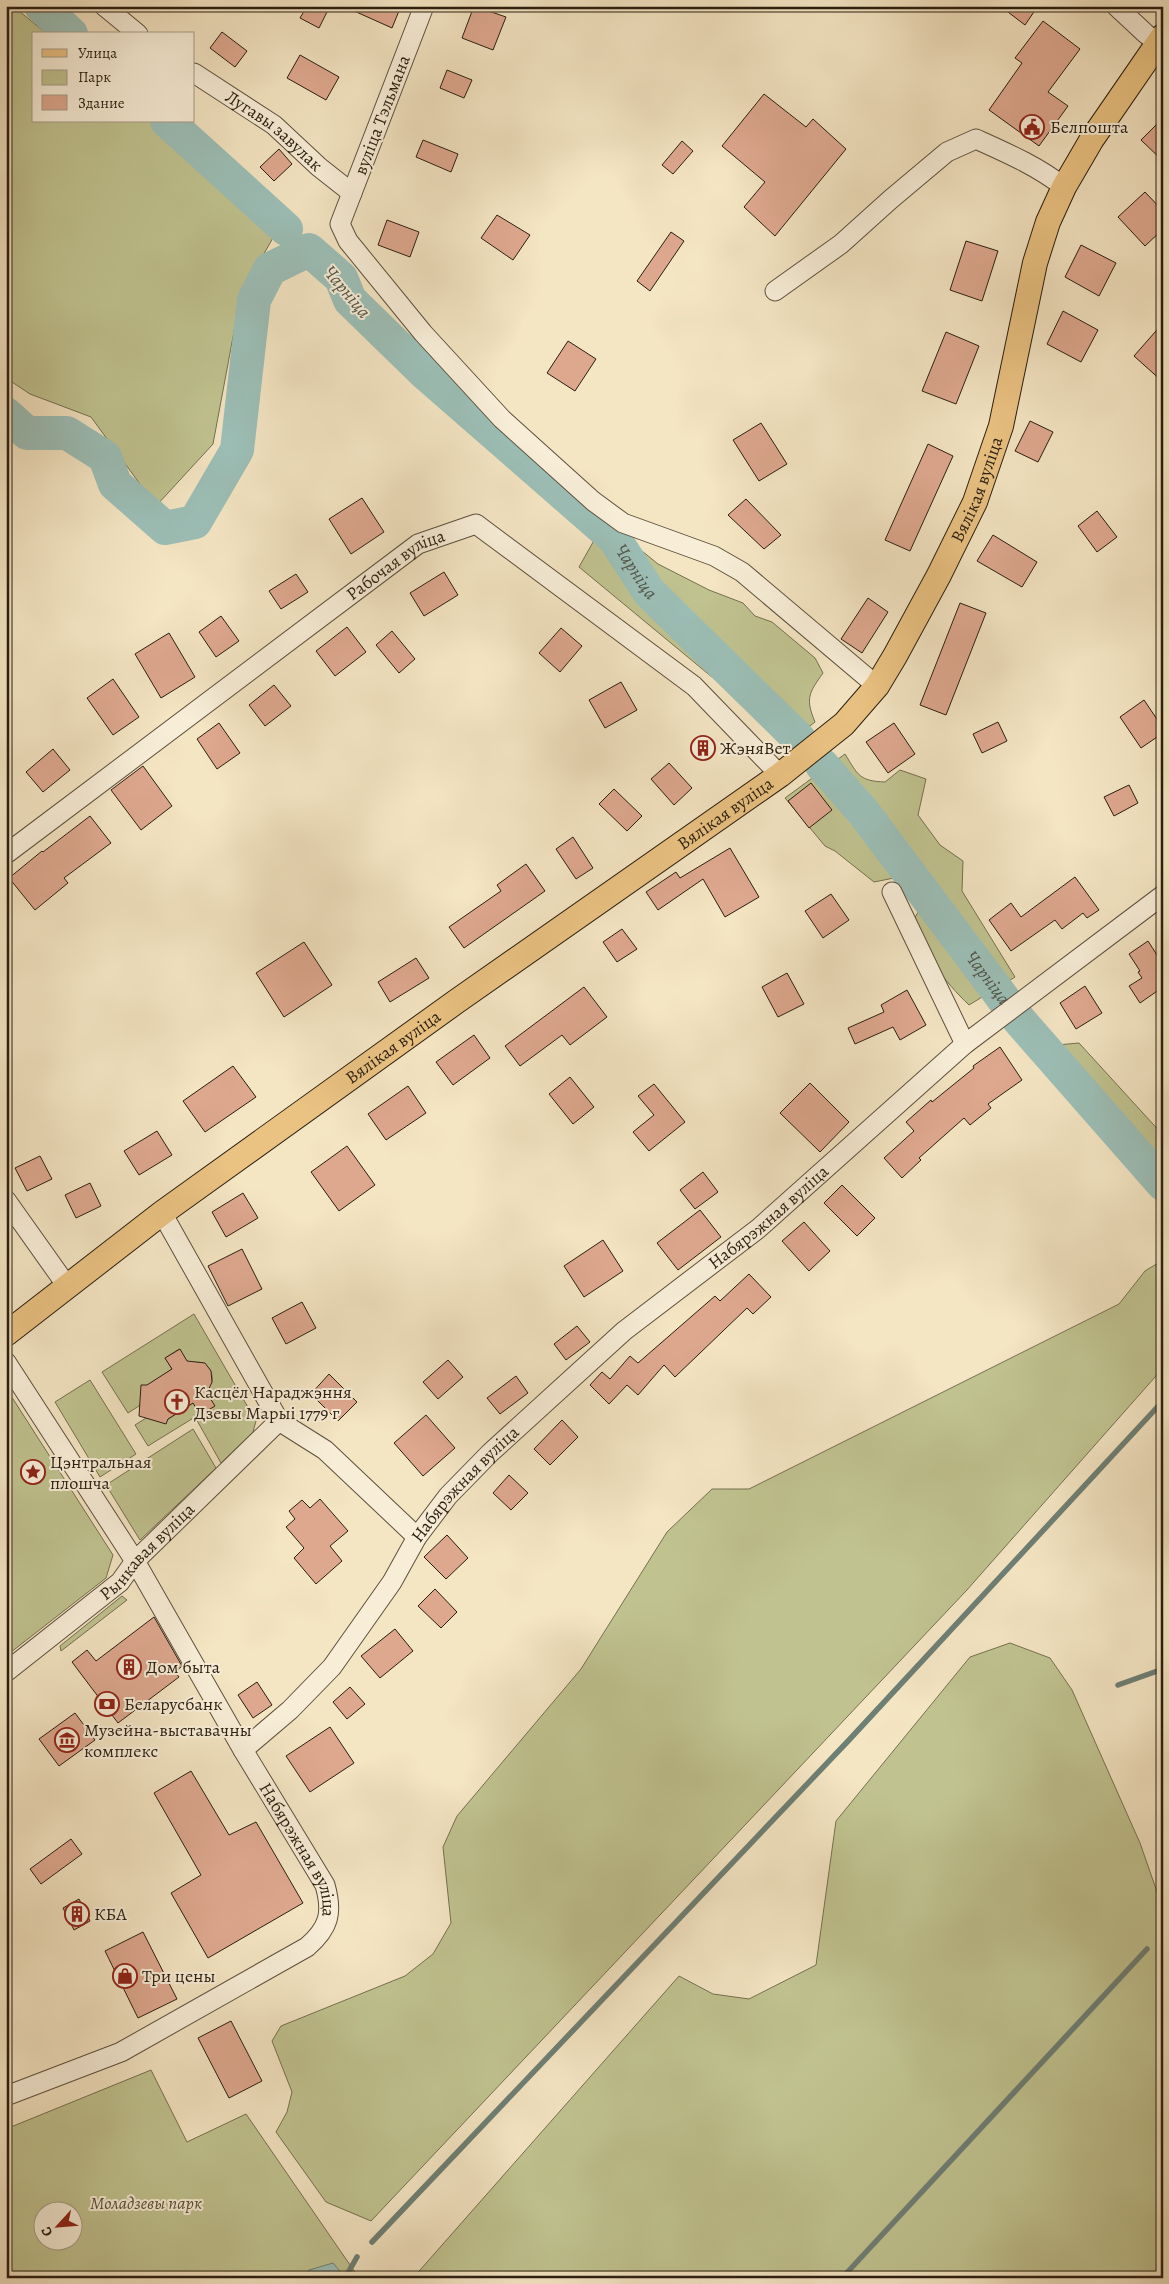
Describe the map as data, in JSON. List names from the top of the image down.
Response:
{
  "streets": {
    "main road": ["Вялікая вуліца"],
    "street": [
      "вуліца Тэльмана",
      "Лугавы завулак",
      "Рабочая вуліца",
      "Набярэжная вуліца",
      "Рынкавая вуліца"
    ]
  },
  "crossings": [
    ["вуліца Тэльмана", "Лугавы завулак"],
    ["вуліца Тэльмана", "Вялікая вуліца"],
    ["Вялікая вуліца", "Рабочая вуліца"]
  ],
  "water": ["Чарніца"],
  "parks": ["Моладзевы парк"],
  "places": {
    "public building": ["Белпошта"],
    "building": ["ЖэняВет", "Дом быта", "КБА"],
    "church": ["Касцёл Нараджэння Дзевы Марыі 1779 г"],
    "place": ["Цэнтральная плошча"],
    "bank": ["Беларусбанк"],
    "museum": ["Музейна-выставачны комплекс"],
    "shop": ["Три цены"]
  },
  "legend": ["Улица", "Парк", "Здание"],
  "north": "bottom left"
}
